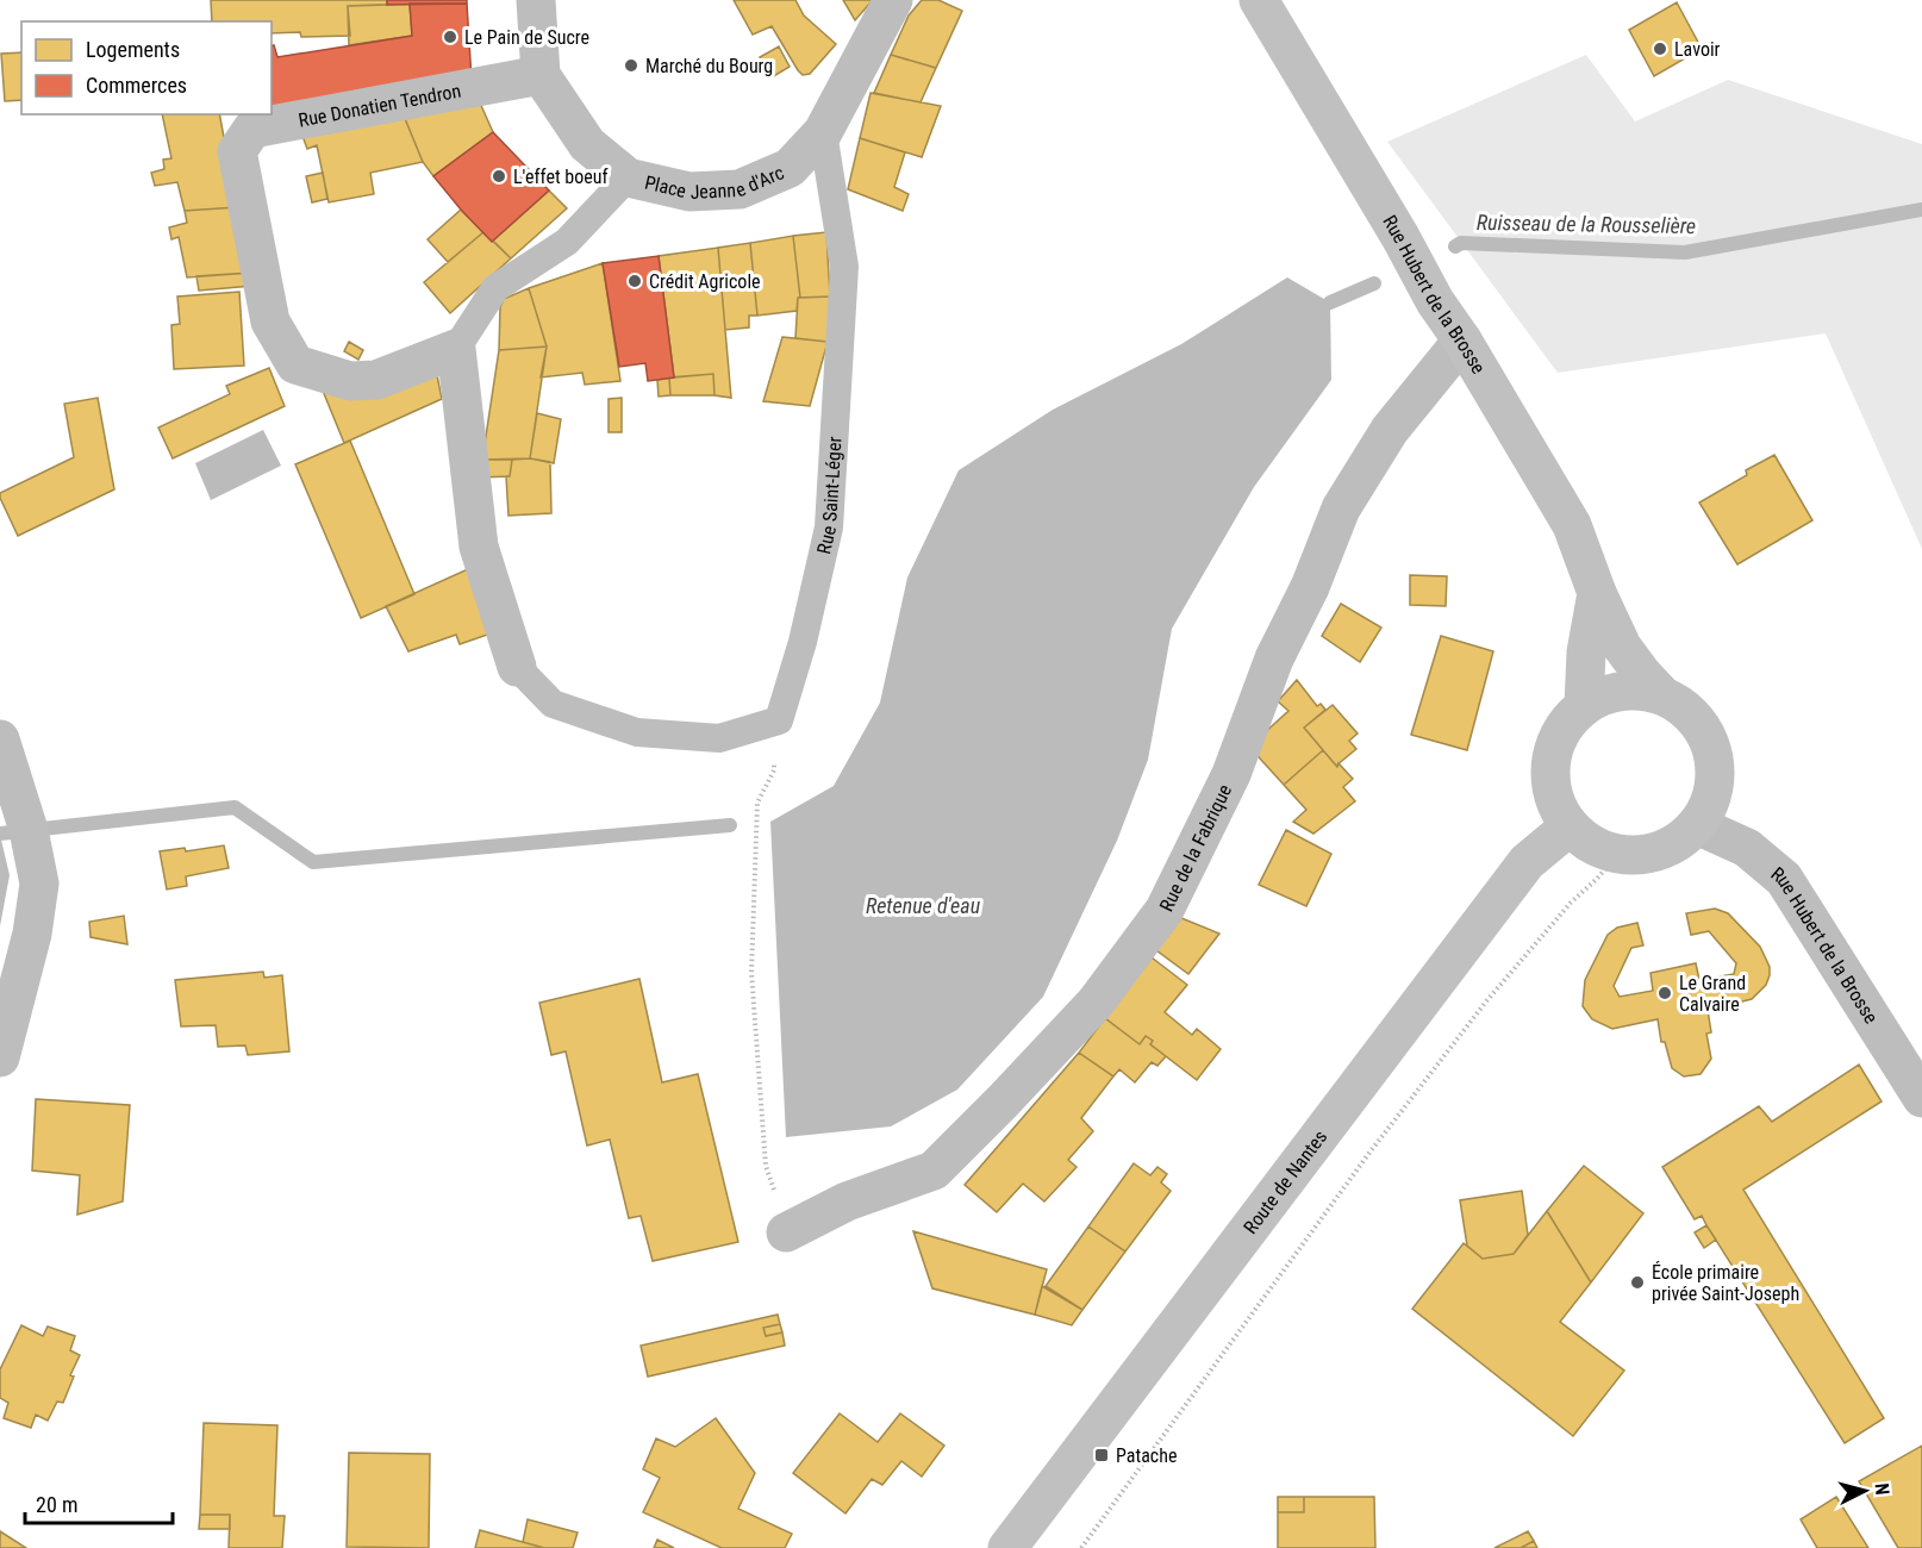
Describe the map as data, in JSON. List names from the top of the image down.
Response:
{
  "streets": {
    "main road": ["Rue Hubert de la Brosse", "Route de Nantes"],
    "street": ["Rue Donatien Tendron", "Place Jeanne d'Arc", "Rue de la Fabrique"],
    "lane": ["Rue Saint-Léger"]
  },
  "crossings": [
    ["Rue Donatien Tendron", "Place Jeanne d'Arc"],
    ["Place Jeanne d'Arc", "Rue Saint-Léger"],
    ["Rue Hubert de la Brosse", "Rue de la Fabrique"],
    ["Rue Hubert de la Brosse", "Route de Nantes"]
  ],
  "water": ["Ruisseau de la Rousselière", "Retenue d'eau"],
  "places": {
    "other": [
      "Le Pain de Sucre",
      "Lavoir",
      "Marché du Bourg",
      "L'effet boeuf",
      "Crédit Agricole",
      "Le Grand Calvaire",
      "École primaire privée Saint-Joseph"
    ],
    "transit": ["Patache"]
  },
  "legend": ["Logements", "Commerces"],
  "scale_bar": "20 m",
  "north": "right"
}
